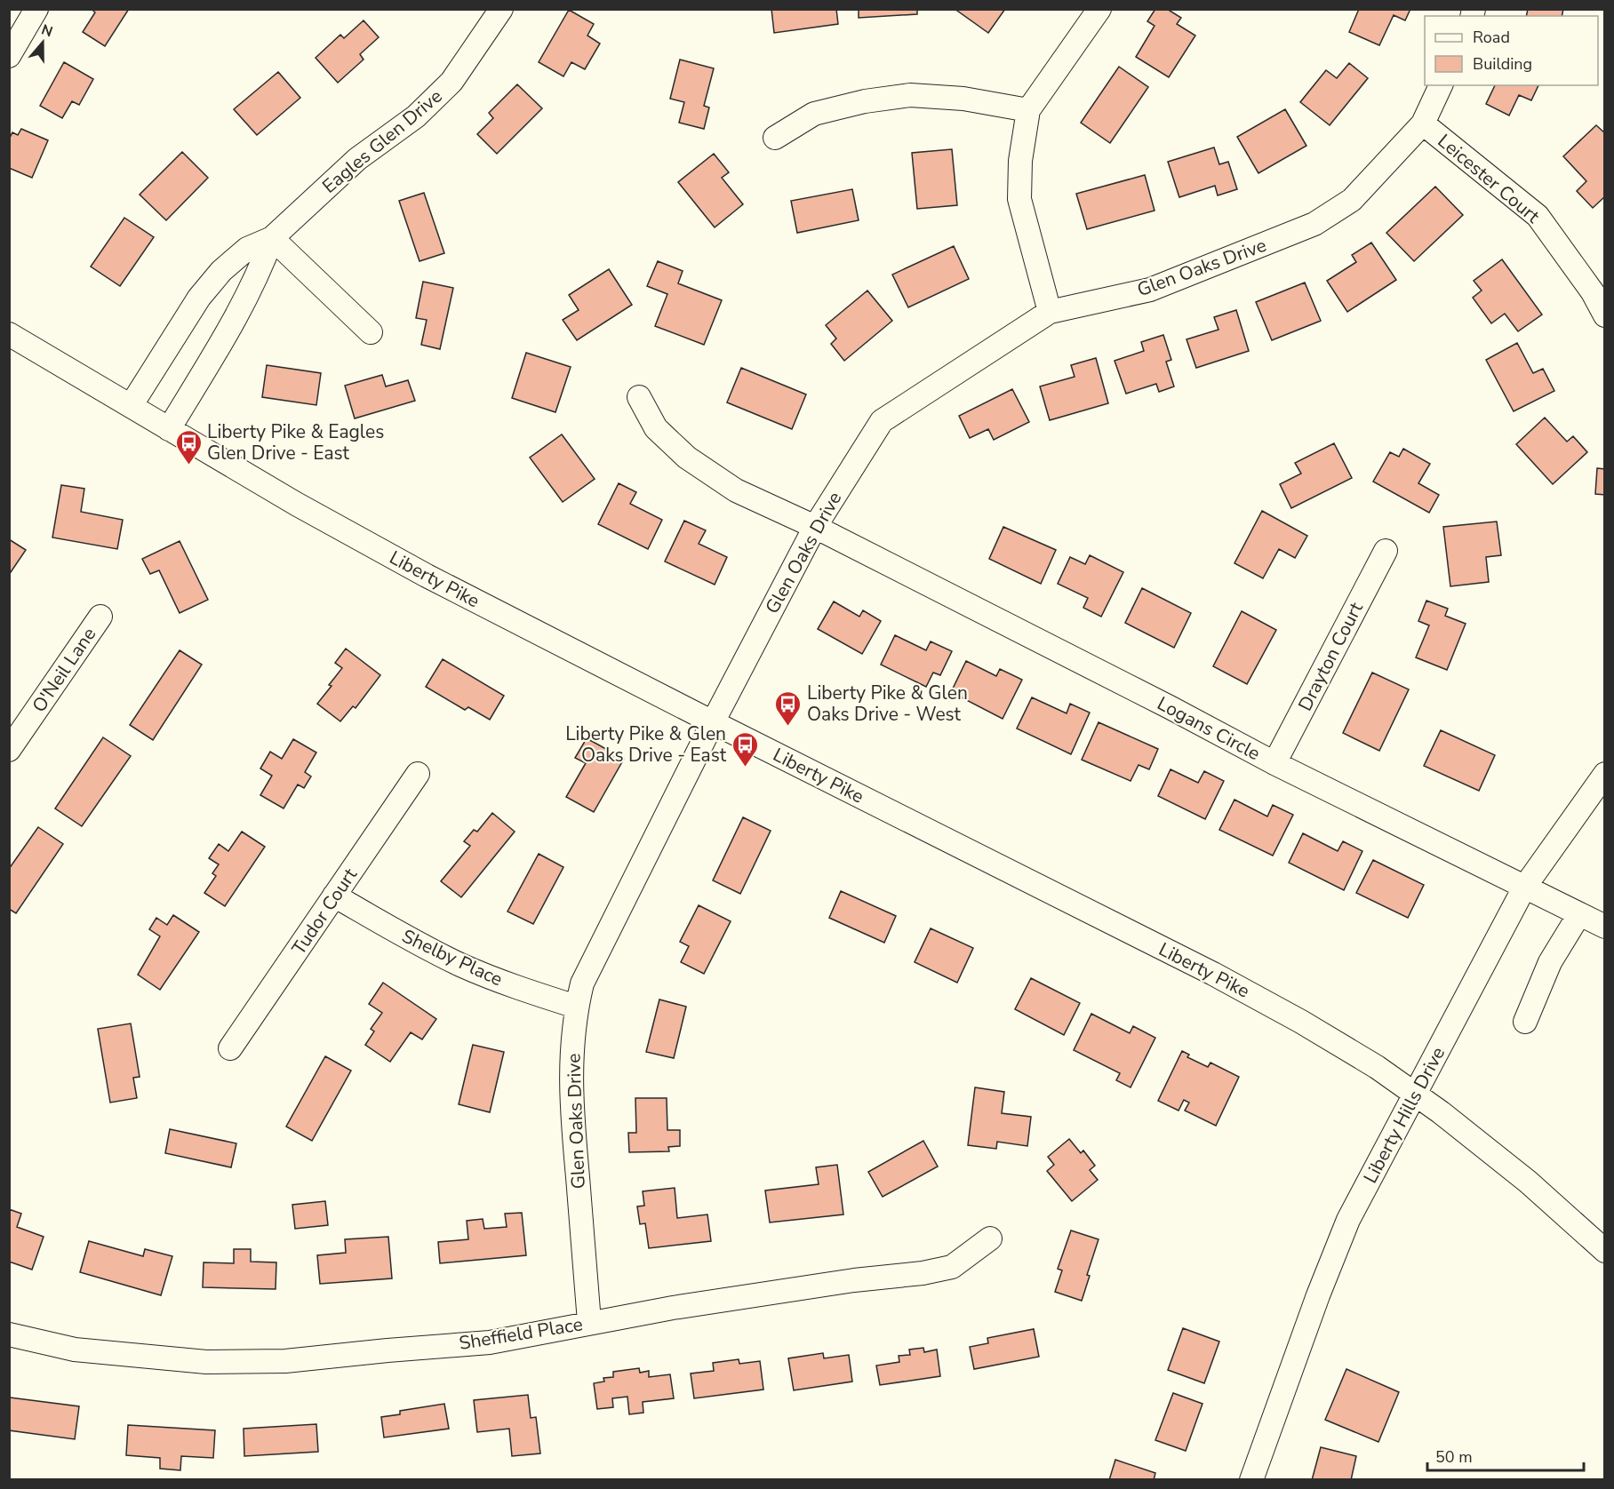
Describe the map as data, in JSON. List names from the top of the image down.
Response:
{
  "streets": {
    "street": [
      "Eagles Glen Drive",
      "Leicester Court",
      "Glen Oaks Drive",
      "Liberty Pike",
      "Drayton Court",
      "O'Neil Lane",
      "Logans Circle",
      "Tudor Court",
      "Shelby Place",
      "Liberty Hills Drive",
      "Sheffield Place"
    ]
  },
  "crossings": [
    ["Eagles Glen Drive", "Liberty Pike"],
    ["Leicester Court", "Glen Oaks Drive"],
    ["Glen Oaks Drive", "Liberty Pike"],
    ["Glen Oaks Drive", "Logans Circle"],
    ["Glen Oaks Drive", "Shelby Place"],
    ["Glen Oaks Drive", "Sheffield Place"],
    ["Liberty Pike", "Liberty Hills Drive"],
    ["Drayton Court", "Logans Circle"],
    ["Logans Circle", "Liberty Hills Drive"],
    ["Tudor Court", "Shelby Place"]
  ],
  "places": {
    "bus stop": ["Liberty Pike & Eagles Glen Drive - East", "Liberty Pike & Glen Oaks Drive - West", "Liberty Pike & Glen Oaks Drive - East"]
  },
  "legend": ["Road", "Building"],
  "scale_bar": "50 m",
  "north": "top"
}
